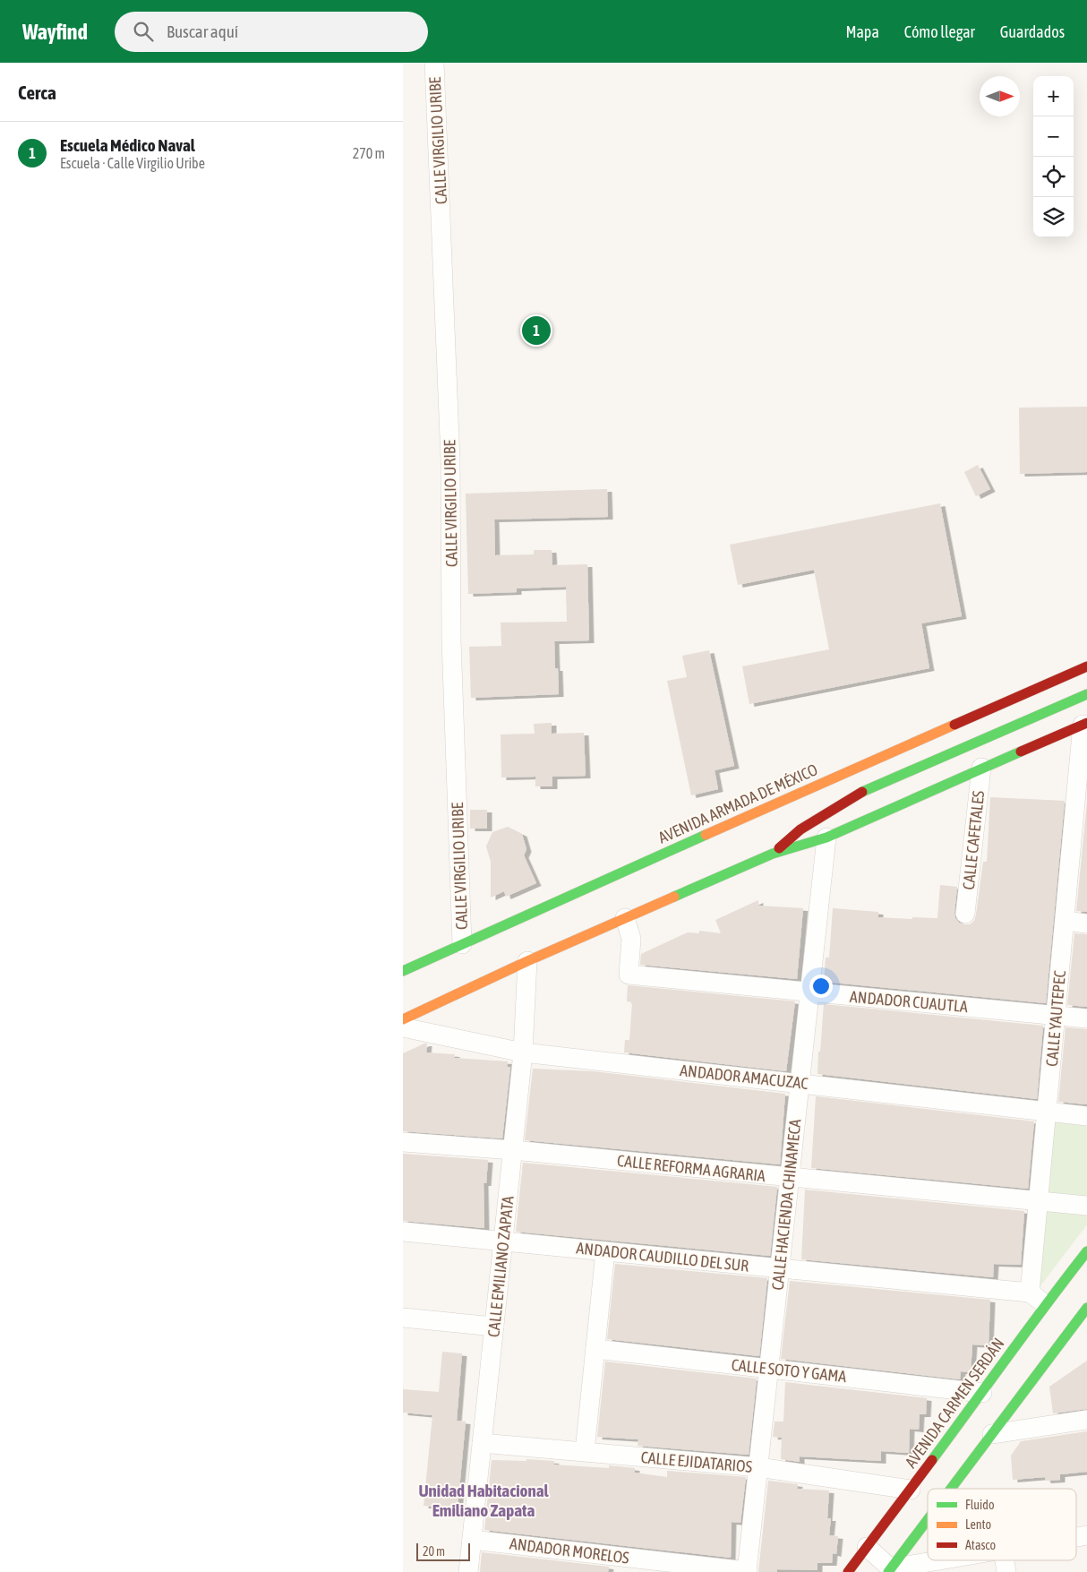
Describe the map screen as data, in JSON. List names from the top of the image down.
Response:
{
  "streets": {
    "main road": ["AVENIDA ARMADA DE MÉXICO", "AVENIDA CARMEN SERDÁN"],
    "street": [
      "CALLE VIRGILIO URIBE",
      "CALLE CAFETALES",
      "ANDADOR CUAUTLA",
      "CALLE YAUTEPEC",
      "ANDADOR AMACUZAC",
      "CALLE REFORMA AGRARIA",
      "CALLE HACIENDA CHINAMECA",
      "ANDADOR CAUDILLO DEL SUR",
      "CALLE EMILIANO ZAPATA",
      "CALLE SOTO Y GAMA",
      "CALLE EJIDATARIOS",
      "ANDADOR MORELOS"
    ]
  },
  "crossings": [
    ["CALLE VIRGILIO URIBE", "AVENIDA ARMADA DE MÉXICO"],
    ["ANDADOR CUAUTLA", "CALLE YAUTEPEC"],
    ["ANDADOR CUAUTLA", "CALLE HACIENDA CHINAMECA"],
    ["CALLE YAUTEPEC", "ANDADOR AMACUZAC"],
    ["CALLE YAUTEPEC", "CALLE REFORMA AGRARIA"],
    ["CALLE YAUTEPEC", "ANDADOR CAUDILLO DEL SUR"],
    ["ANDADOR AMACUZAC", "CALLE HACIENDA CHINAMECA"],
    ["ANDADOR AMACUZAC", "CALLE EMILIANO ZAPATA"],
    ["CALLE REFORMA AGRARIA", "CALLE HACIENDA CHINAMECA"],
    ["CALLE REFORMA AGRARIA", "CALLE EMILIANO ZAPATA"],
    ["CALLE HACIENDA CHINAMECA", "ANDADOR CAUDILLO DEL SUR"],
    ["CALLE HACIENDA CHINAMECA", "CALLE SOTO Y GAMA"],
    ["CALLE HACIENDA CHINAMECA", "CALLE EJIDATARIOS"],
    ["CALLE HACIENDA CHINAMECA", "ANDADOR MORELOS"],
    ["ANDADOR CAUDILLO DEL SUR", "CALLE EMILIANO ZAPATA"],
    ["CALLE EMILIANO ZAPATA", "CALLE EJIDATARIOS"],
    ["CALLE EMILIANO ZAPATA", "ANDADOR MORELOS"],
    ["CALLE SOTO Y GAMA", "AVENIDA CARMEN SERDÁN"],
    ["AVENIDA CARMEN SERDÁN", "CALLE EJIDATARIOS"]
  ],
  "districts": ["Unidad Habitacional Emiliano Zapata"],
  "legend": ["Fluido", "Lento", "Atasco"],
  "scale_bar": "20 m",
  "north": "right",
  "page": {
    "header": "Wayfind",
    "search": "Buscar aquí",
    "nav": ["Mapa", "Cómo llegar", "Guardados"],
    "heading": "Cerca",
    "map_buttons": ["+", "−"],
    "list": [
      {
        "mark": "1",
        "name": "Escuela Médico Naval",
        "note": "Escuela · Calle Virgilio Uribe",
        "value": "270 m"
      }
    ],
    "pins": "1",
    "scale": "20 m"
  }
}
